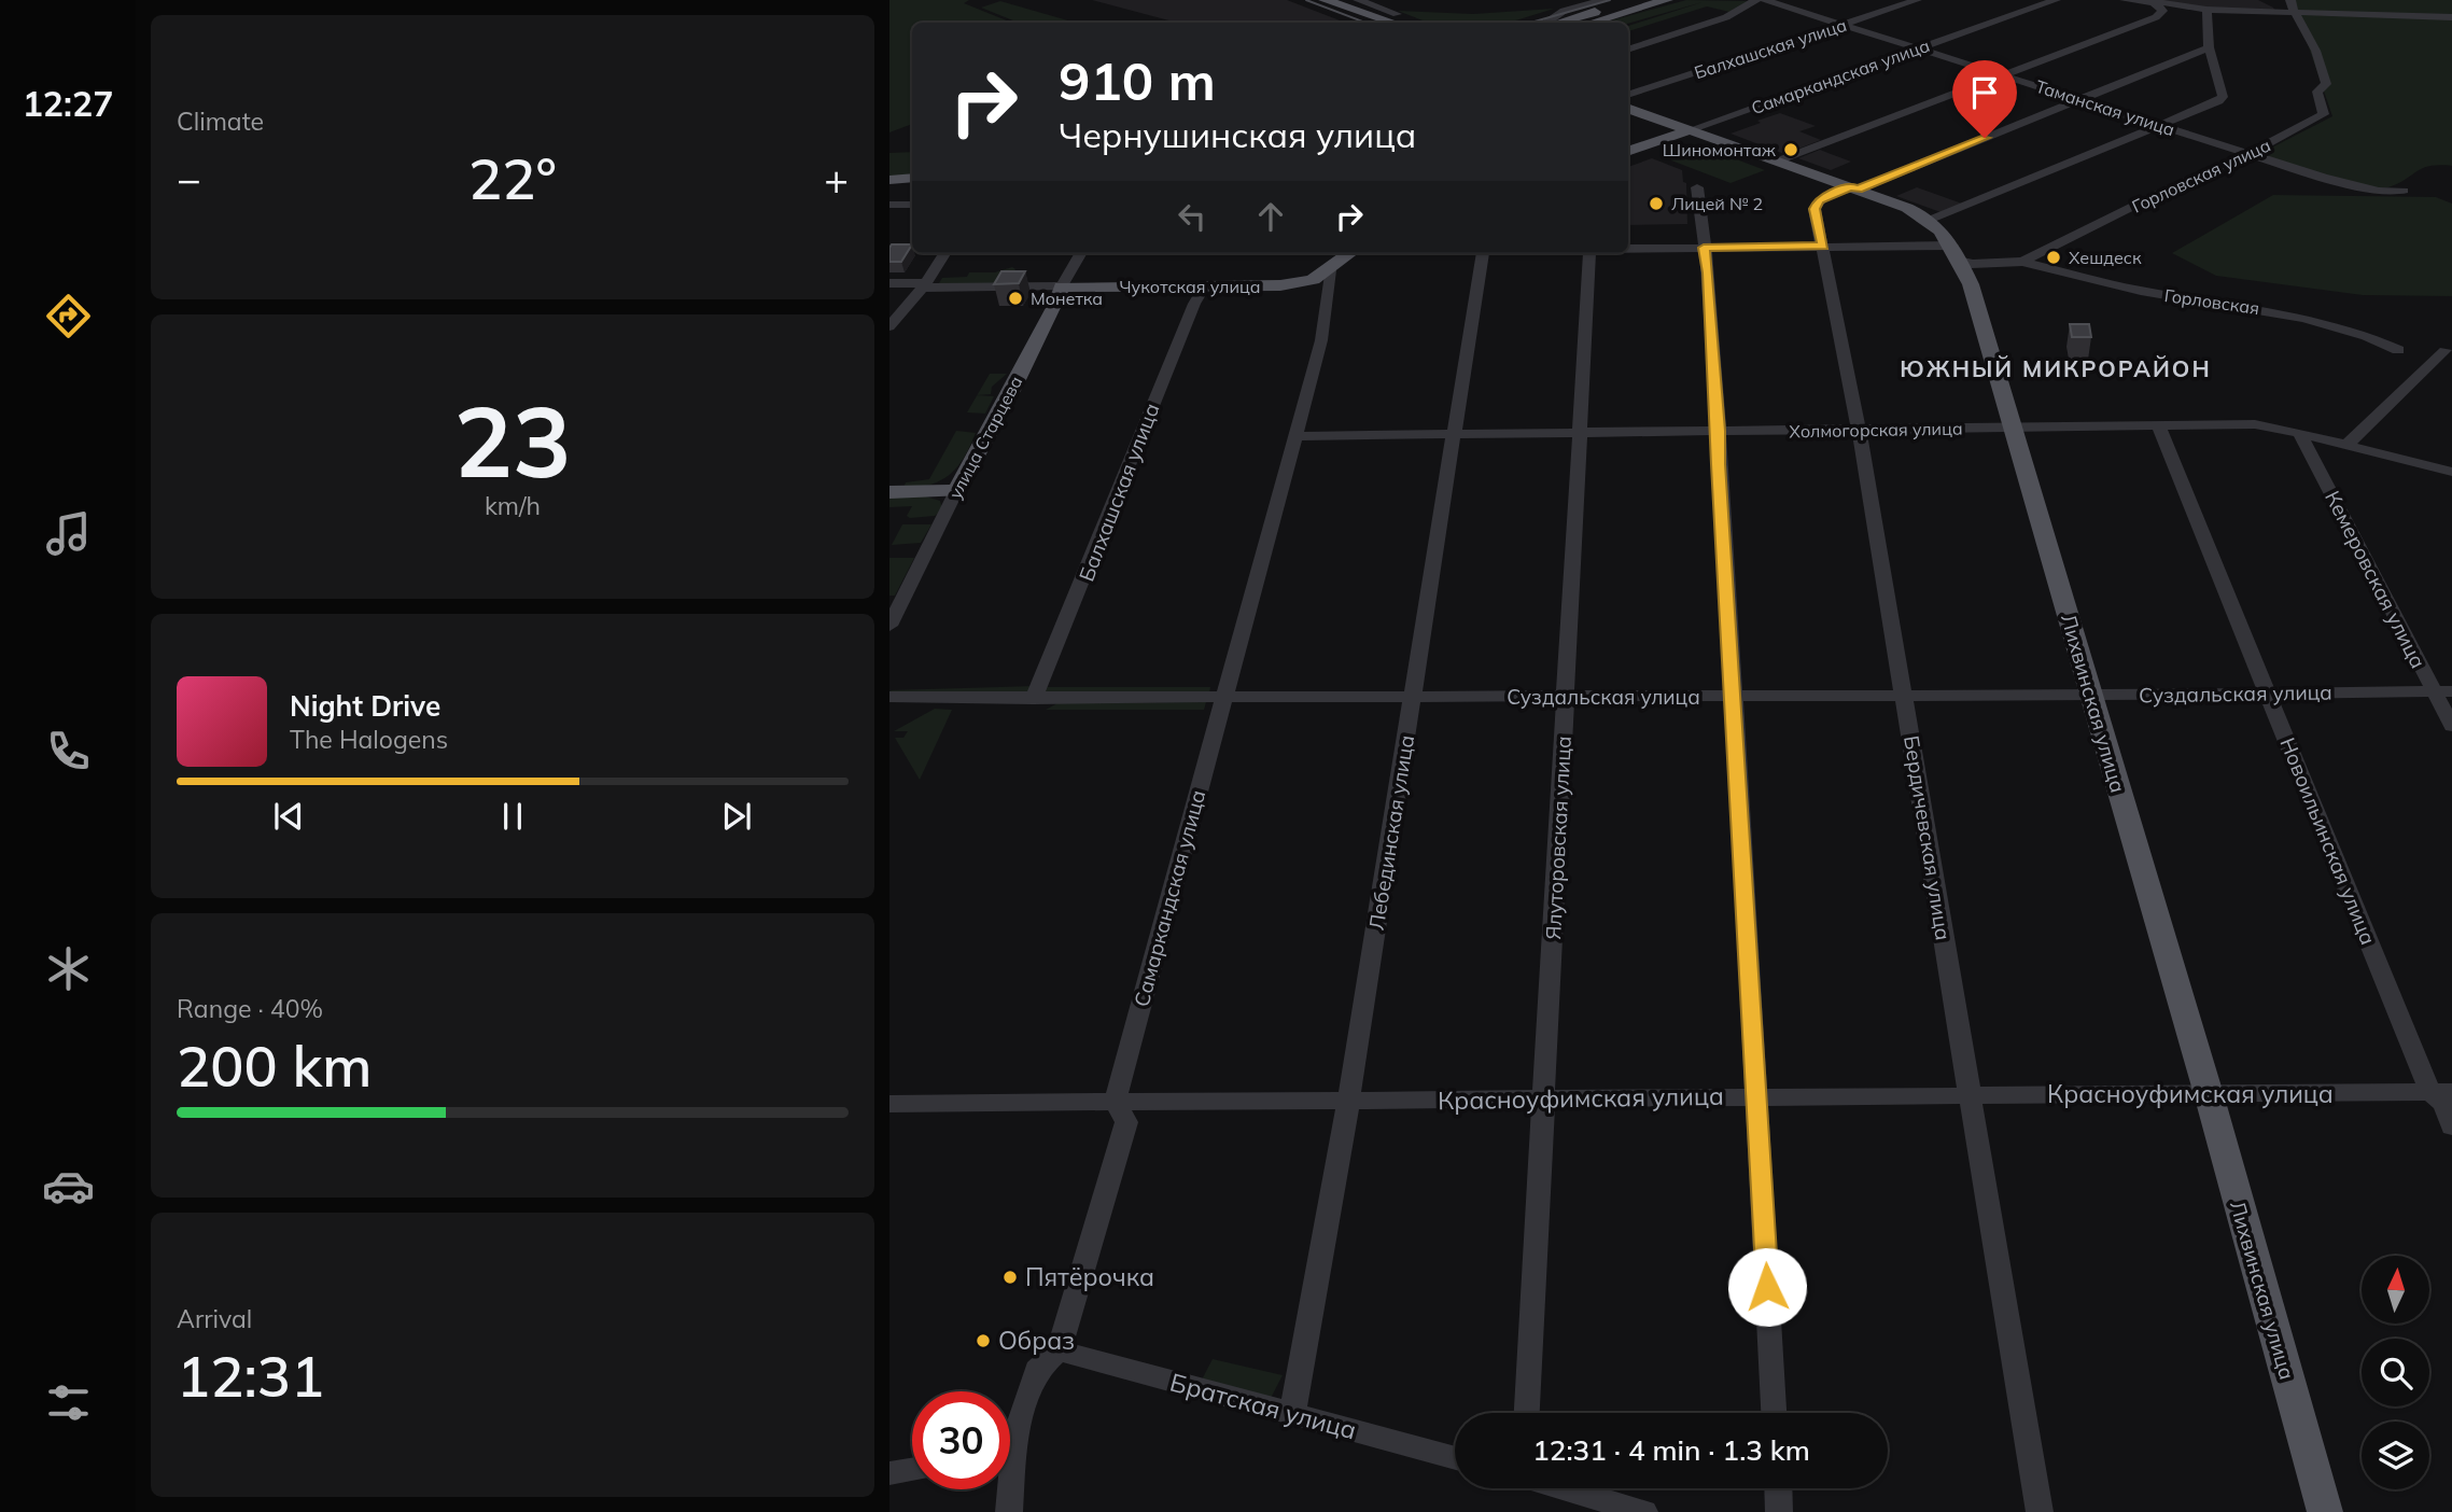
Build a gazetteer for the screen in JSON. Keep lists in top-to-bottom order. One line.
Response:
{"streets":{"main road":["Самаркандская улица","Чукотская улица","улица Старцева","Лихвинская улица"],"street":["Балхашская улица","Таманская улица","Горловская улица","Горловская","Холмогорская улица","Кемеровская улица","Суздальская улица","Лебединская улица","Ялуторовская улица","Бердичевская улица","Новоильинская улица","Красноуфимская улица","Братская улица"]},"crossings":[["Балхашская улица","Таманская улица"],["Балхашская улица","Чукотская улица"],["Балхашская улица","Суздальская улица"],["Самаркандская улица","Таманская улица"],["Самаркандская улица","Чукотская улица"],["Самаркандская улица","Холмогорская улица"],["Самаркандская улица","Суздальская улица"],["Самаркандская улица","Лихвинская улица"],["Самаркандская улица","Красноуфимская улица"],["Самаркандская улица","Братская улица"],["Таманская улица","Горловская улица"],["Таманская улица","Бердичевская улица"],["Горловская улица","Горловская"],["Горловская улица","Лихвинская улица"],["Горловская улица","Бердичевская улица"],["Чукотская улица","улица Старцева"],["Холмогорская улица","Кемеровская улица"],["Холмогорская улица","Лихвинская улица"],["Холмогорская улица","Лебединская улица"],["Холмогорская улица","Ялуторовская улица"],["Холмогорская улица","Бердичевская улица"],["Холмогорская улица","Новоильинская улица"],["Кемеровская улица","Суздальская улица"],["Суздальская улица","Лихвинская улица"],["Суздальская улица","Лебединская улица"],["Суздальская улица","Ялуторовская улица"],["Суздальская улица","Бердичевская улица"],["Суздальская улица","Новоильинская улица"],["Лихвинская улица","Бердичевская улица"],["Лихвинская улица","Красноуфимская улица"],["Лебединская улица","Красноуфимская улица"],["Лебединская улица","Братская улица"],["Ялуторовская улица","Красноуфимская улица"],["Бердичевская улица","Красноуфимская улица"],["Новоильинская улица","Красноуфимская улица"]],"districts":["ЮЖНЫЙ МИКРОРАЙОН"],"places":["Шинoмонтаж","Лицей № 2","Хешдеск","Монетка","Пятёрочка","Образ"],"north":"top","page":{"tabs":"12:27","tile":["Climate",["23","km/h"],["Range · 40%","200 km"],["Arrival","12:31"]],"turn":["910 m","Чернушинская улица"],"heat":["−","22°","+"],"song":["Night Drive","The Halogens"],"limit":"30","trip":"12:31 · 4 min · 1.3 km"}}
